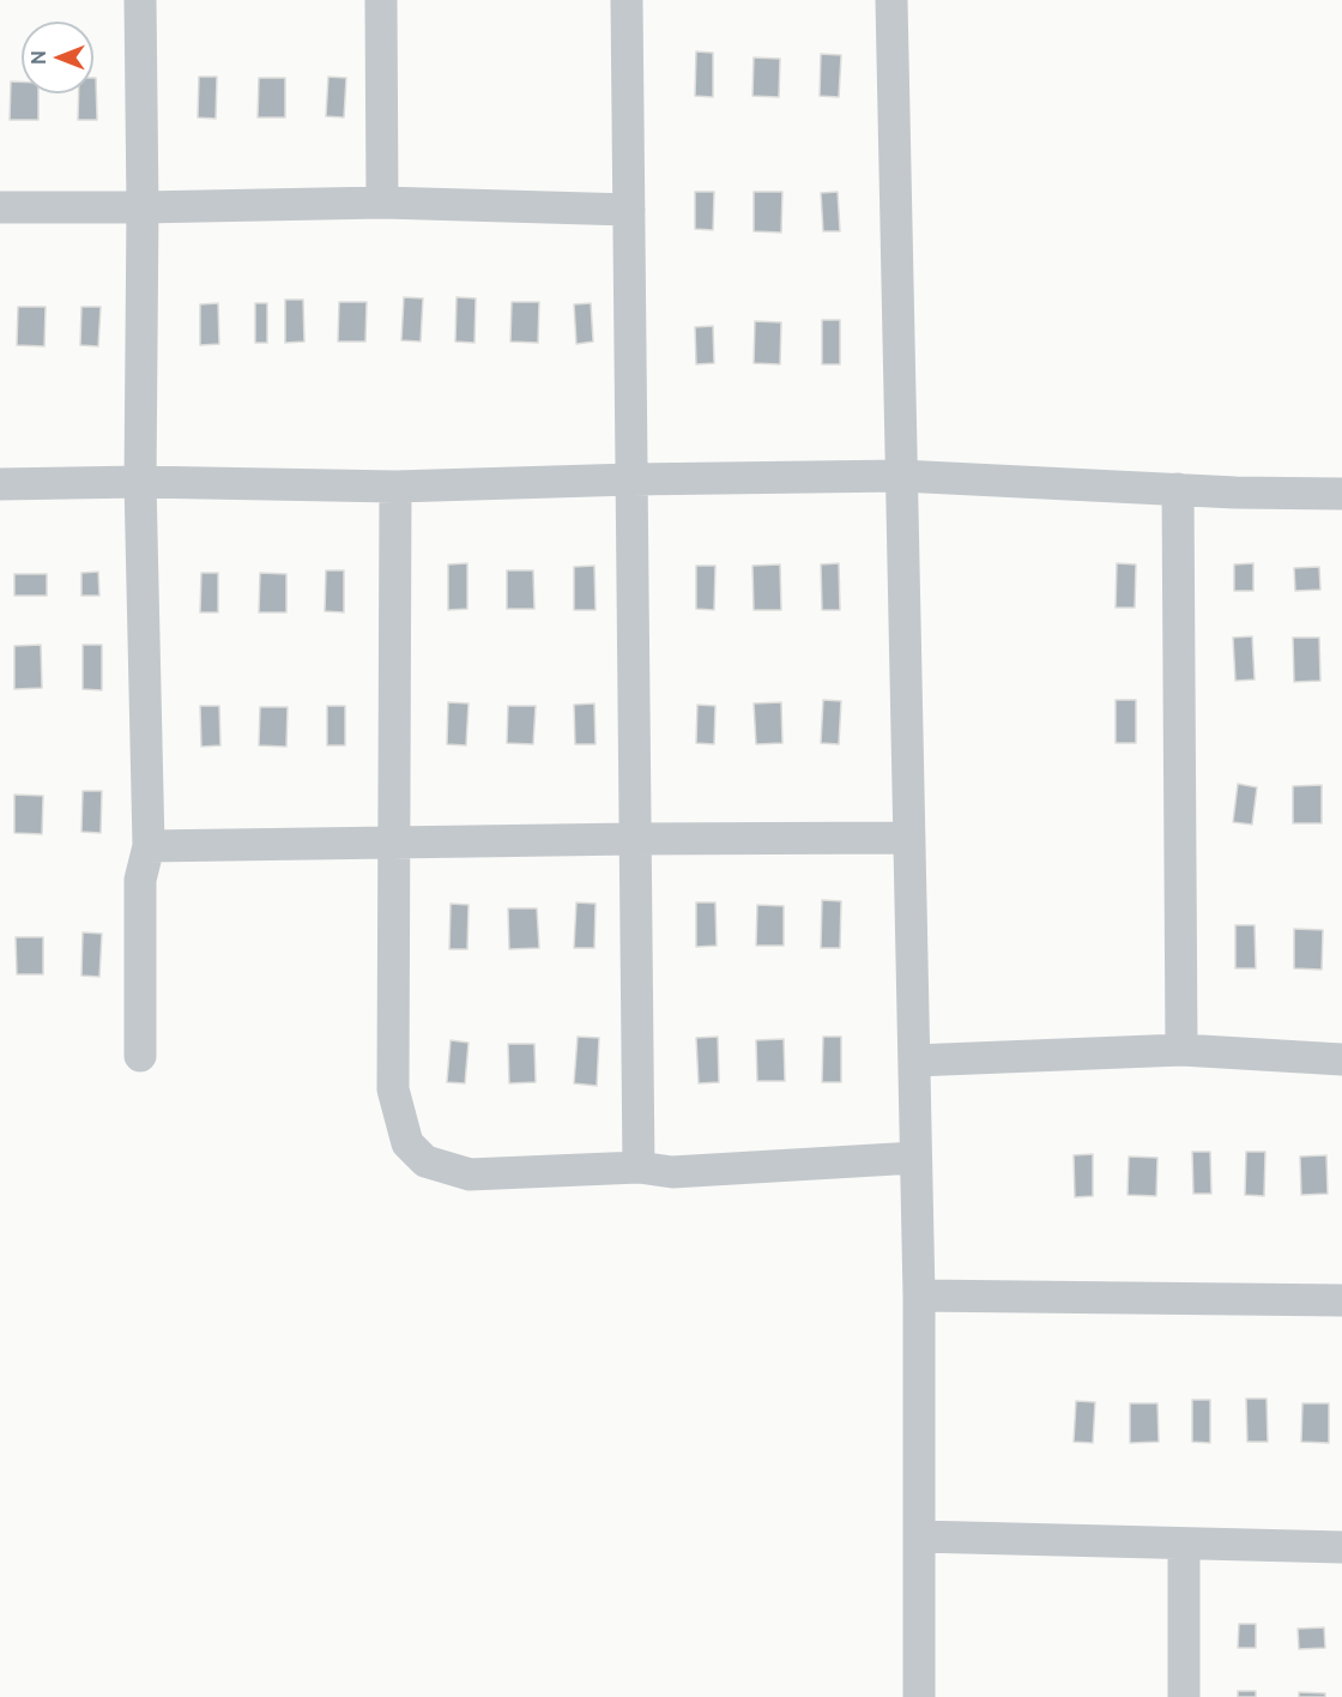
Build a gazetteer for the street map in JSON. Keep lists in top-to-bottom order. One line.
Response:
{"north":"left"}
